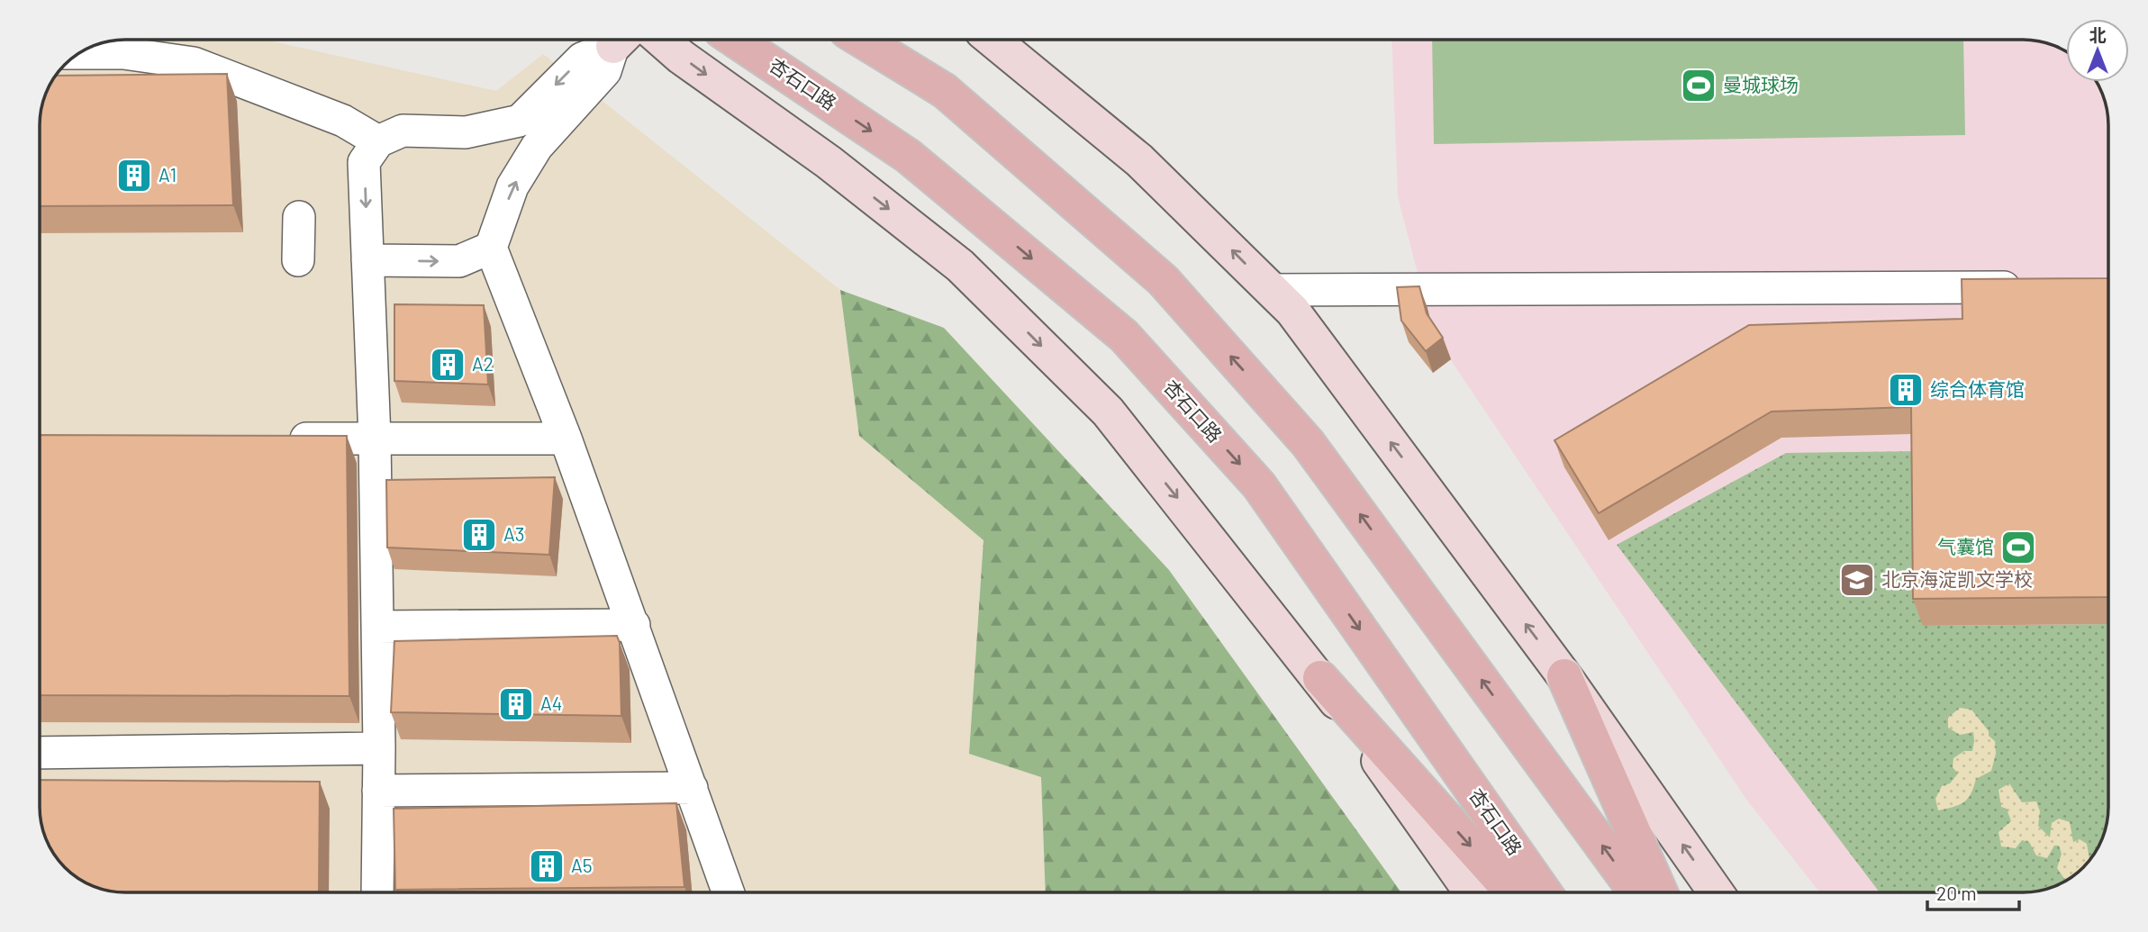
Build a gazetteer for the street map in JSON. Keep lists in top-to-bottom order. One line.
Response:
{"streets":{"main road":["杏石口路"]},"places":{"sports":["曼城球场","气囊馆"],"building":["A1","A2","综合体育馆","A3","A4","A5"],"school or university":["北京海淀凯文学校"]},"scale_bar":"20 m","north":"top"}
